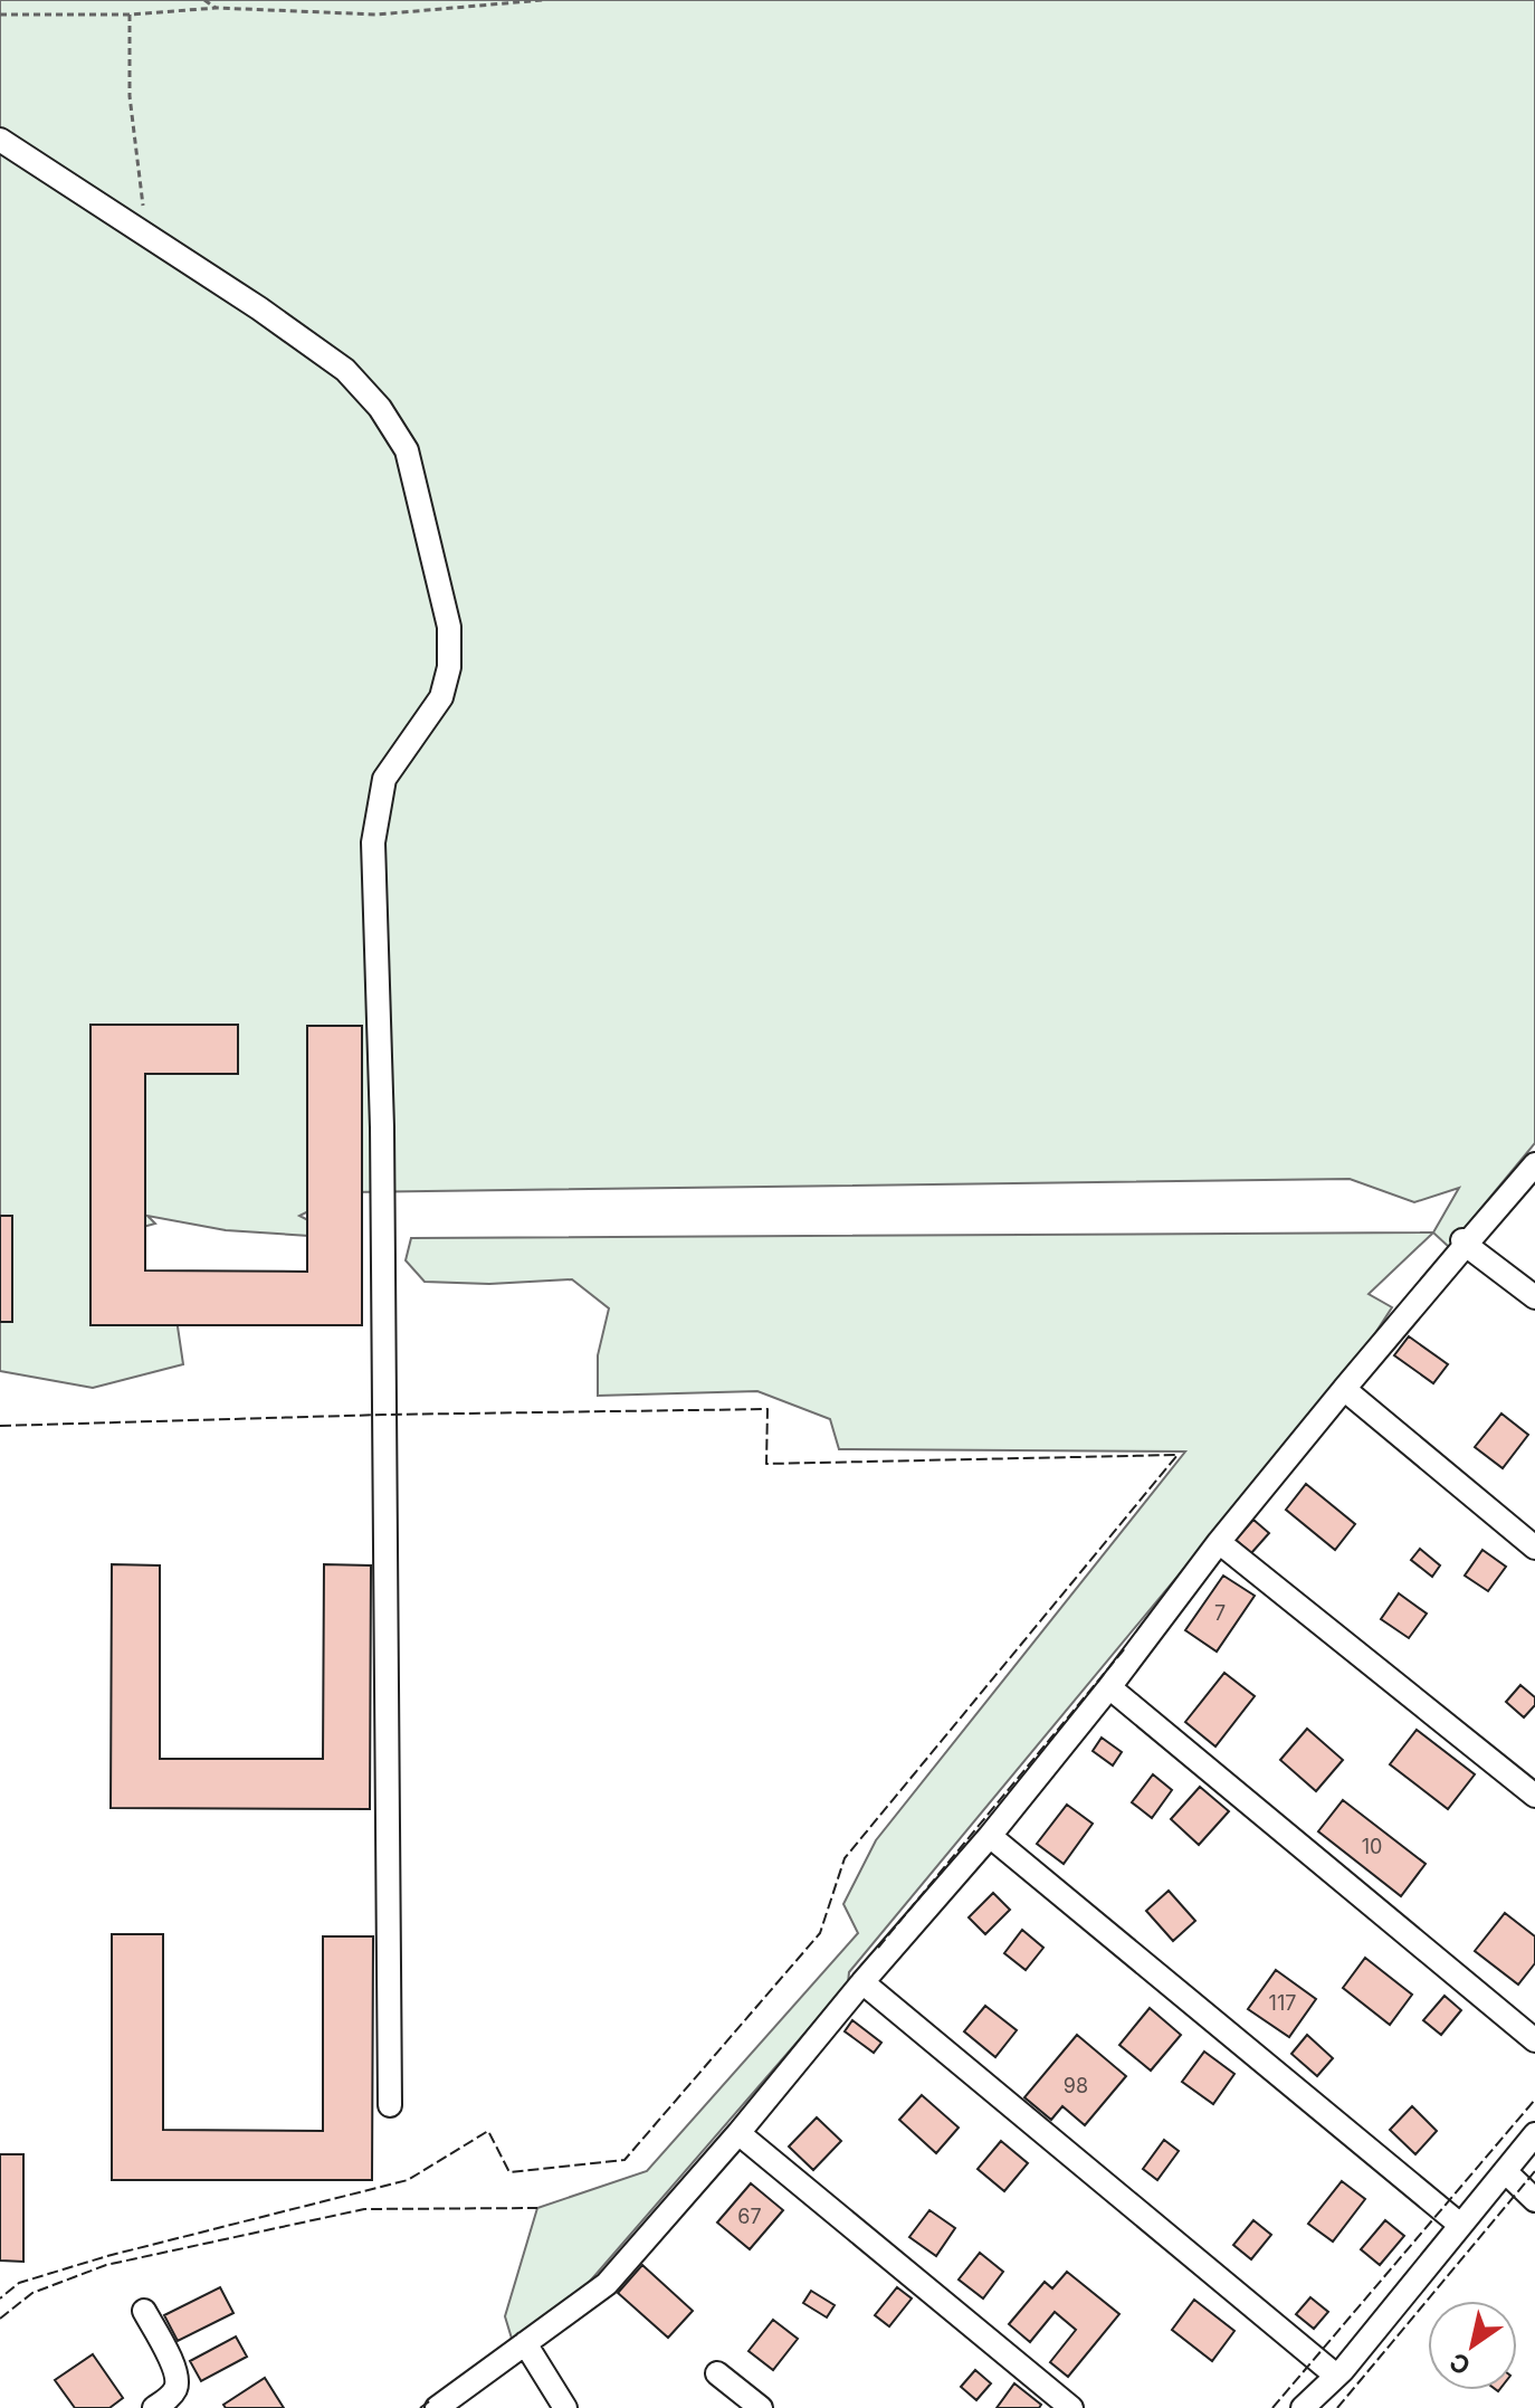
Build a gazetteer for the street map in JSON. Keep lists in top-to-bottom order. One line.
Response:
{"house_numbers":["7","10","117","98","67"],"north":"bottom left"}
